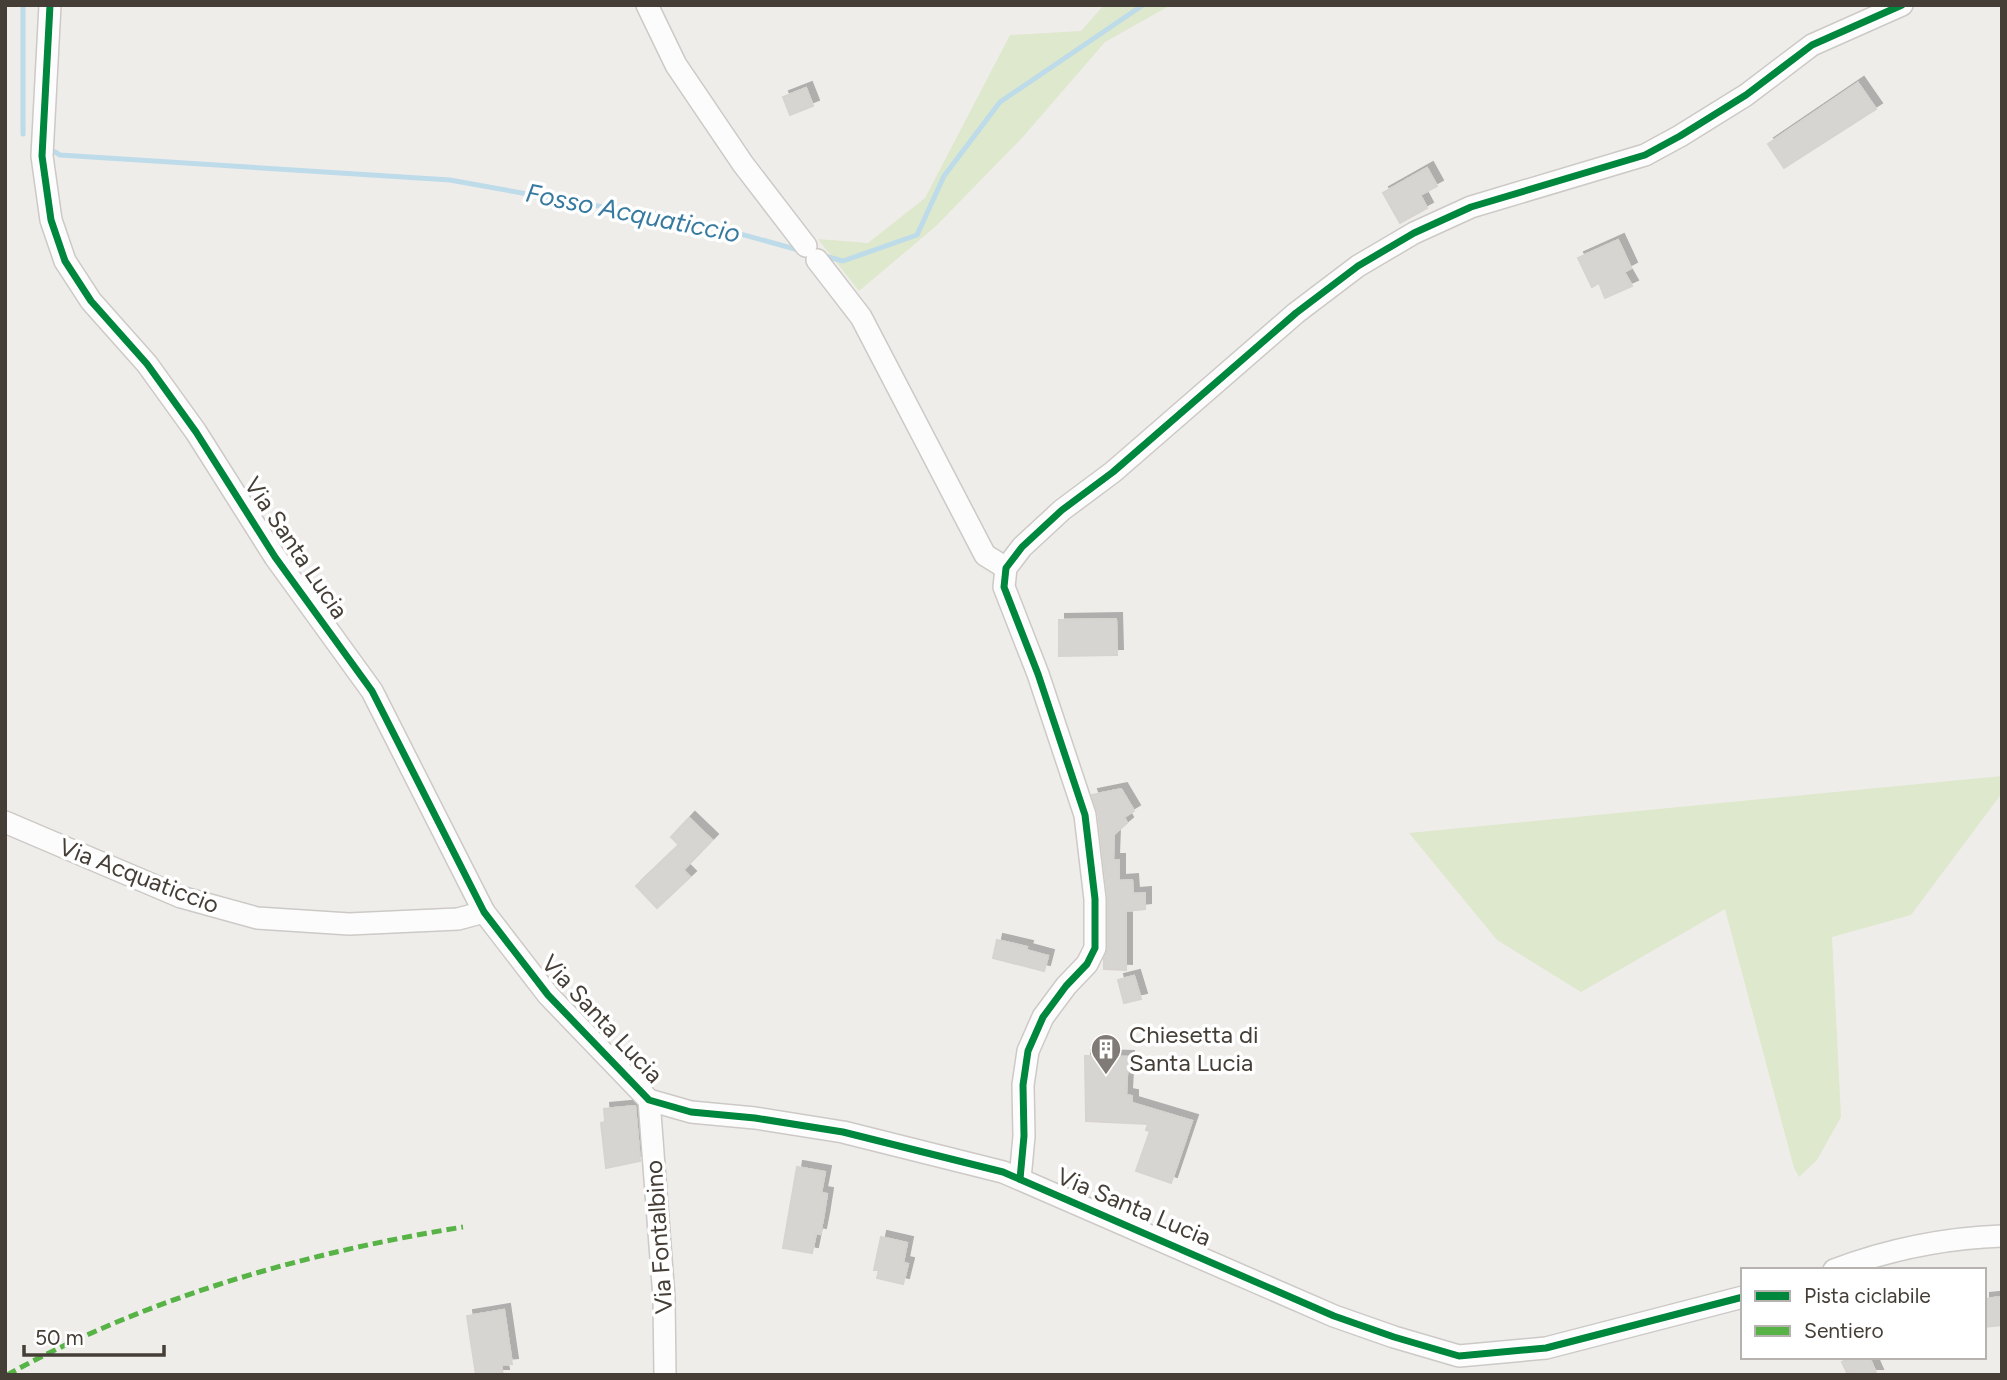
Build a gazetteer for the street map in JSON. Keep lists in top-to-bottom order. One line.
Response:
{"streets":{"street":["Via Santa Lucia","Via Acquaticcio","Via Fontalbino"]},"crossings":[["Via Santa Lucia","Via Acquaticcio"],["Via Santa Lucia","Via Fontalbino"]],"water":["Fosso Acquaticcio"],"places":{"building":["Chiesetta di Santa Lucia"]},"legend":["Pista ciclabile","Sentiero"],"scale_bar":"50 m"}
